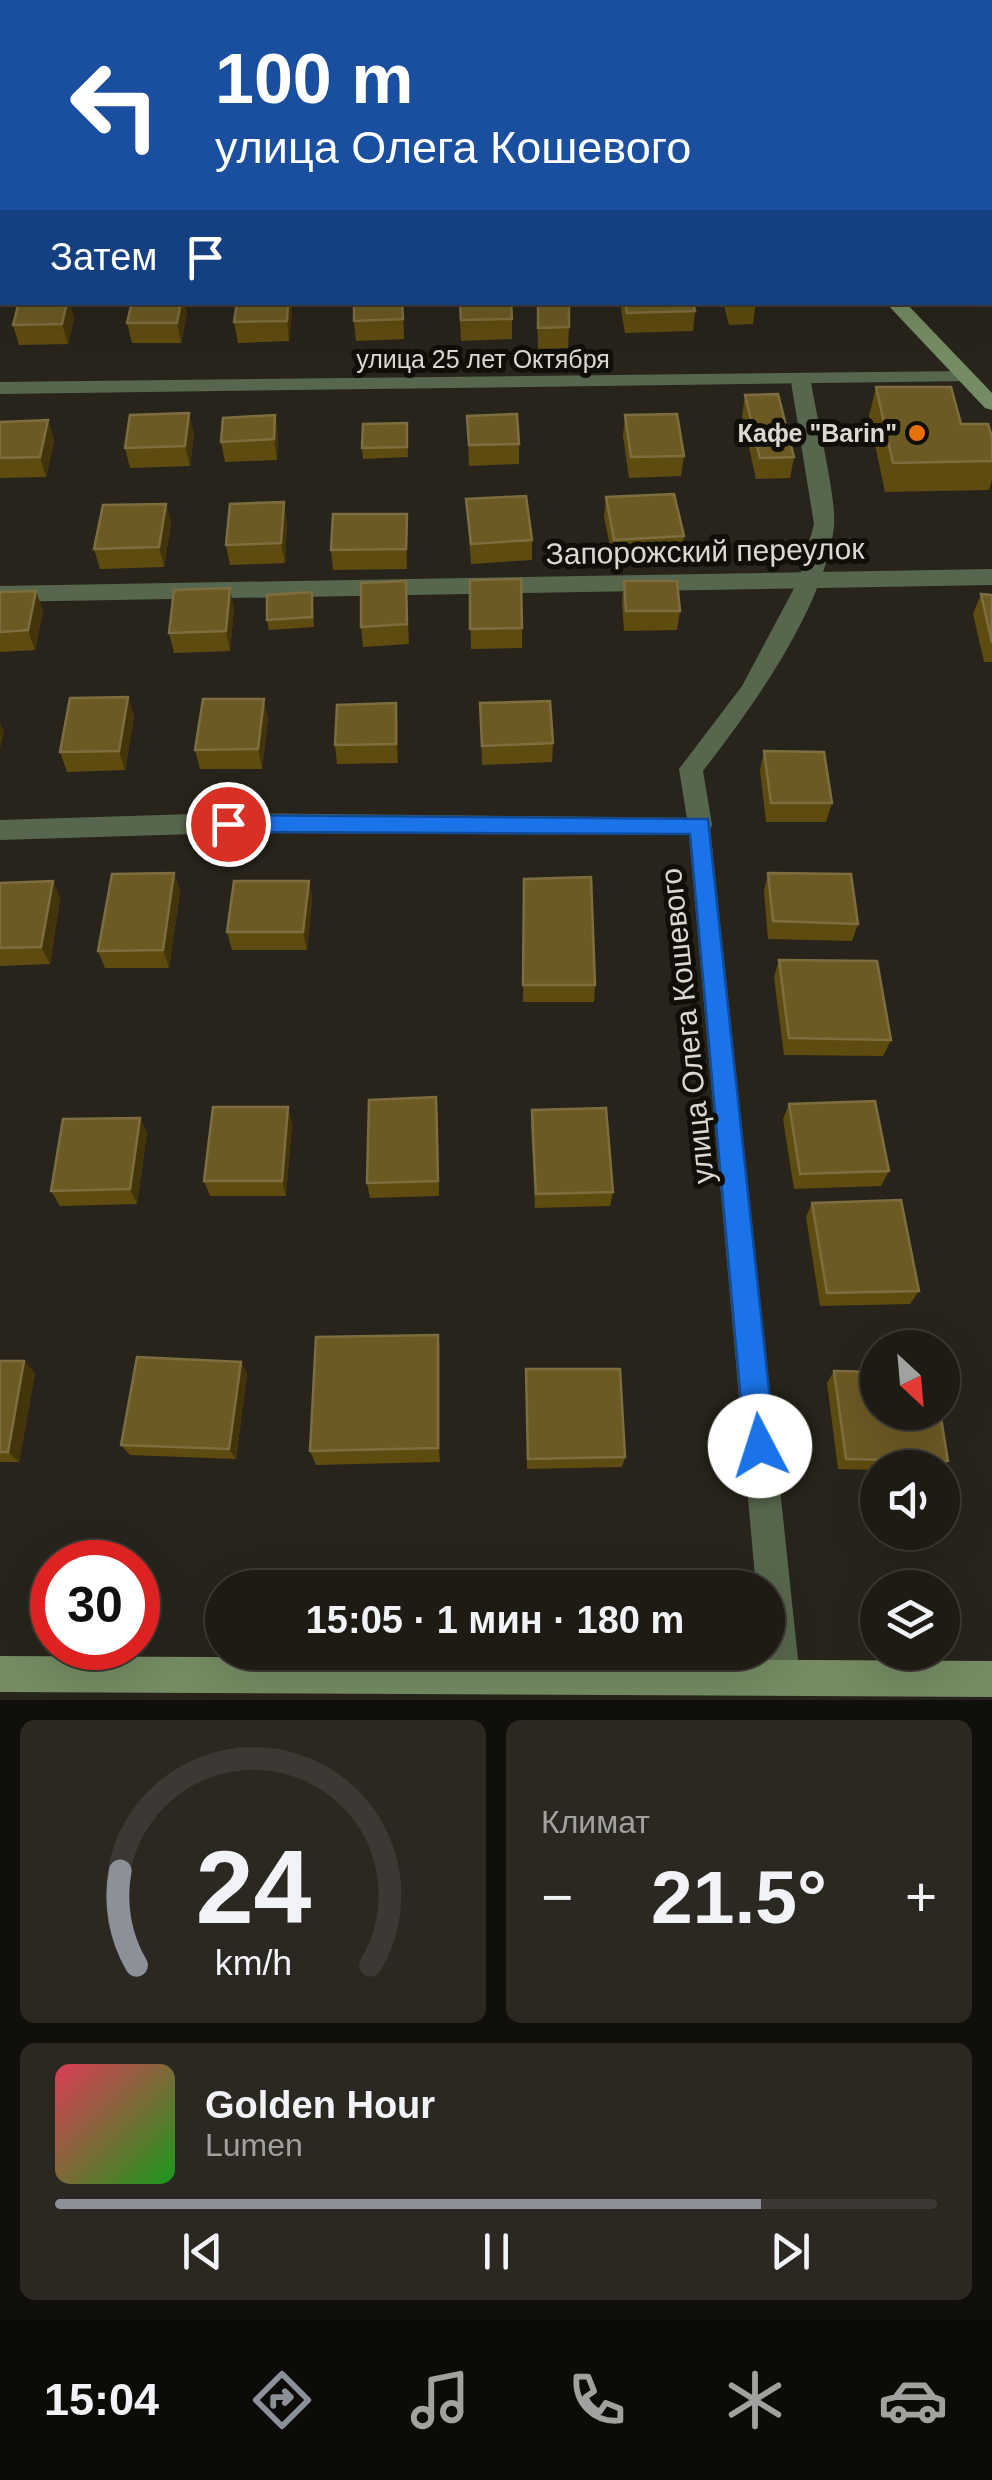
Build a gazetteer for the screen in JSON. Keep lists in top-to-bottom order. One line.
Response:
{"streets":{"street":["улица 25 лет Октября","Запорожский переулок","улица Олега Кошевого"]},"places":["Кафе \"Barin\""],"north":"bottom right","page":{"turn":["100 m","улица Олега Кошевого"],"then":"Затем","limit":"30","trip":"15:05 · 1 мин · 180 m","tile":"Климат","heat":["−","21.5°","+"],"song":["Golden Hour","Lumen"],"tabs":"15:04","gauge":["24","km/h"]}}
